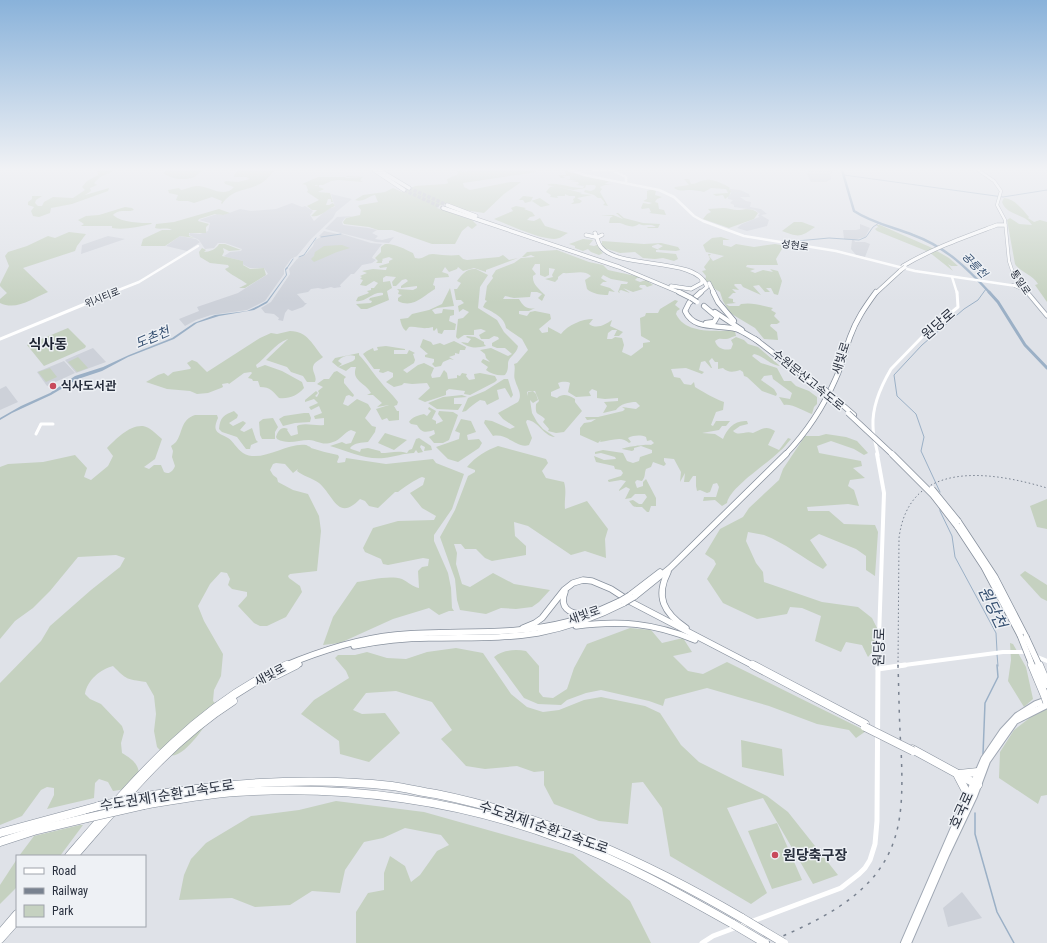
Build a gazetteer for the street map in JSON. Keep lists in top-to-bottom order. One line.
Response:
{"streets":{"highway":["새빛로","수원문산고속도로","수도권제1순환고속도로"],"main road":["성현로","통일로","위시티로","원당로","호국로"]},"crossings":[["성현로","원당로"],["통일로","새빛로"],["새빛로","수원문산고속도로"],["수원문산고속도로","호국로"]],"districts":["식사동"],"water":["공릉천","도촌천","원당천"],"places":["식사도서관","원당축구장"],"legend":["Road","Railway","Park"]}
